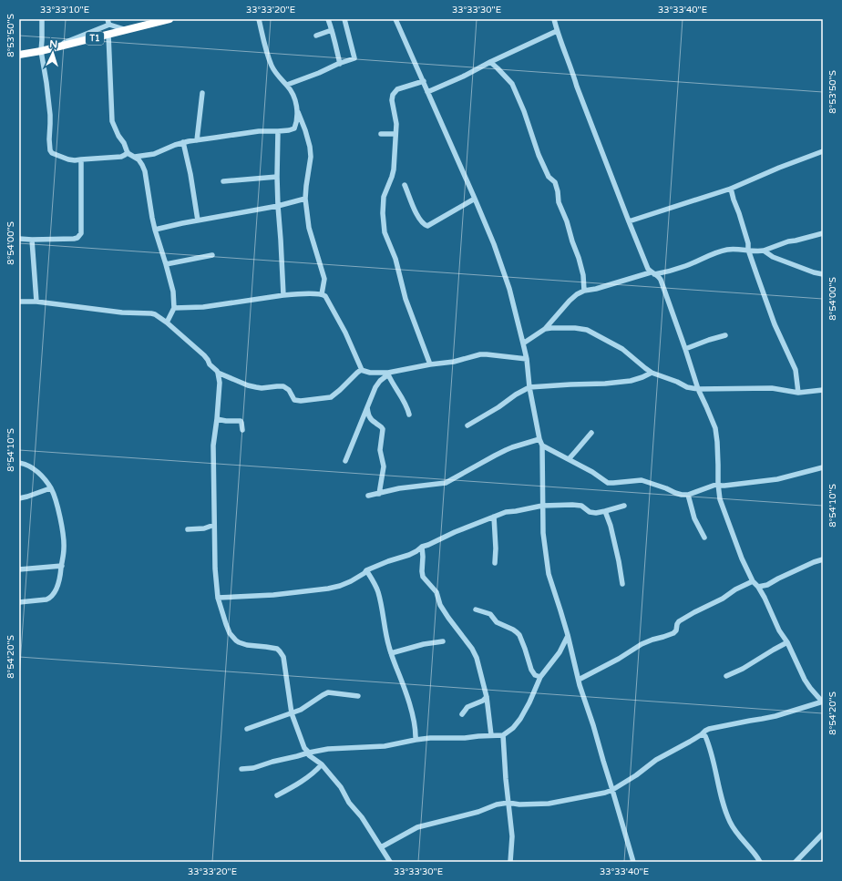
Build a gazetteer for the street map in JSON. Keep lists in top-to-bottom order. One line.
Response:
{"streets":{"highway":["T1"]},"north":"top","coordinates":["33°33'10\"E","33°33'20\"E","33°33'30\"E","33°33'40\"E","8°53'50\"S","8°54'00\"S","8°54'10\"S","8°54'20\"S"]}
